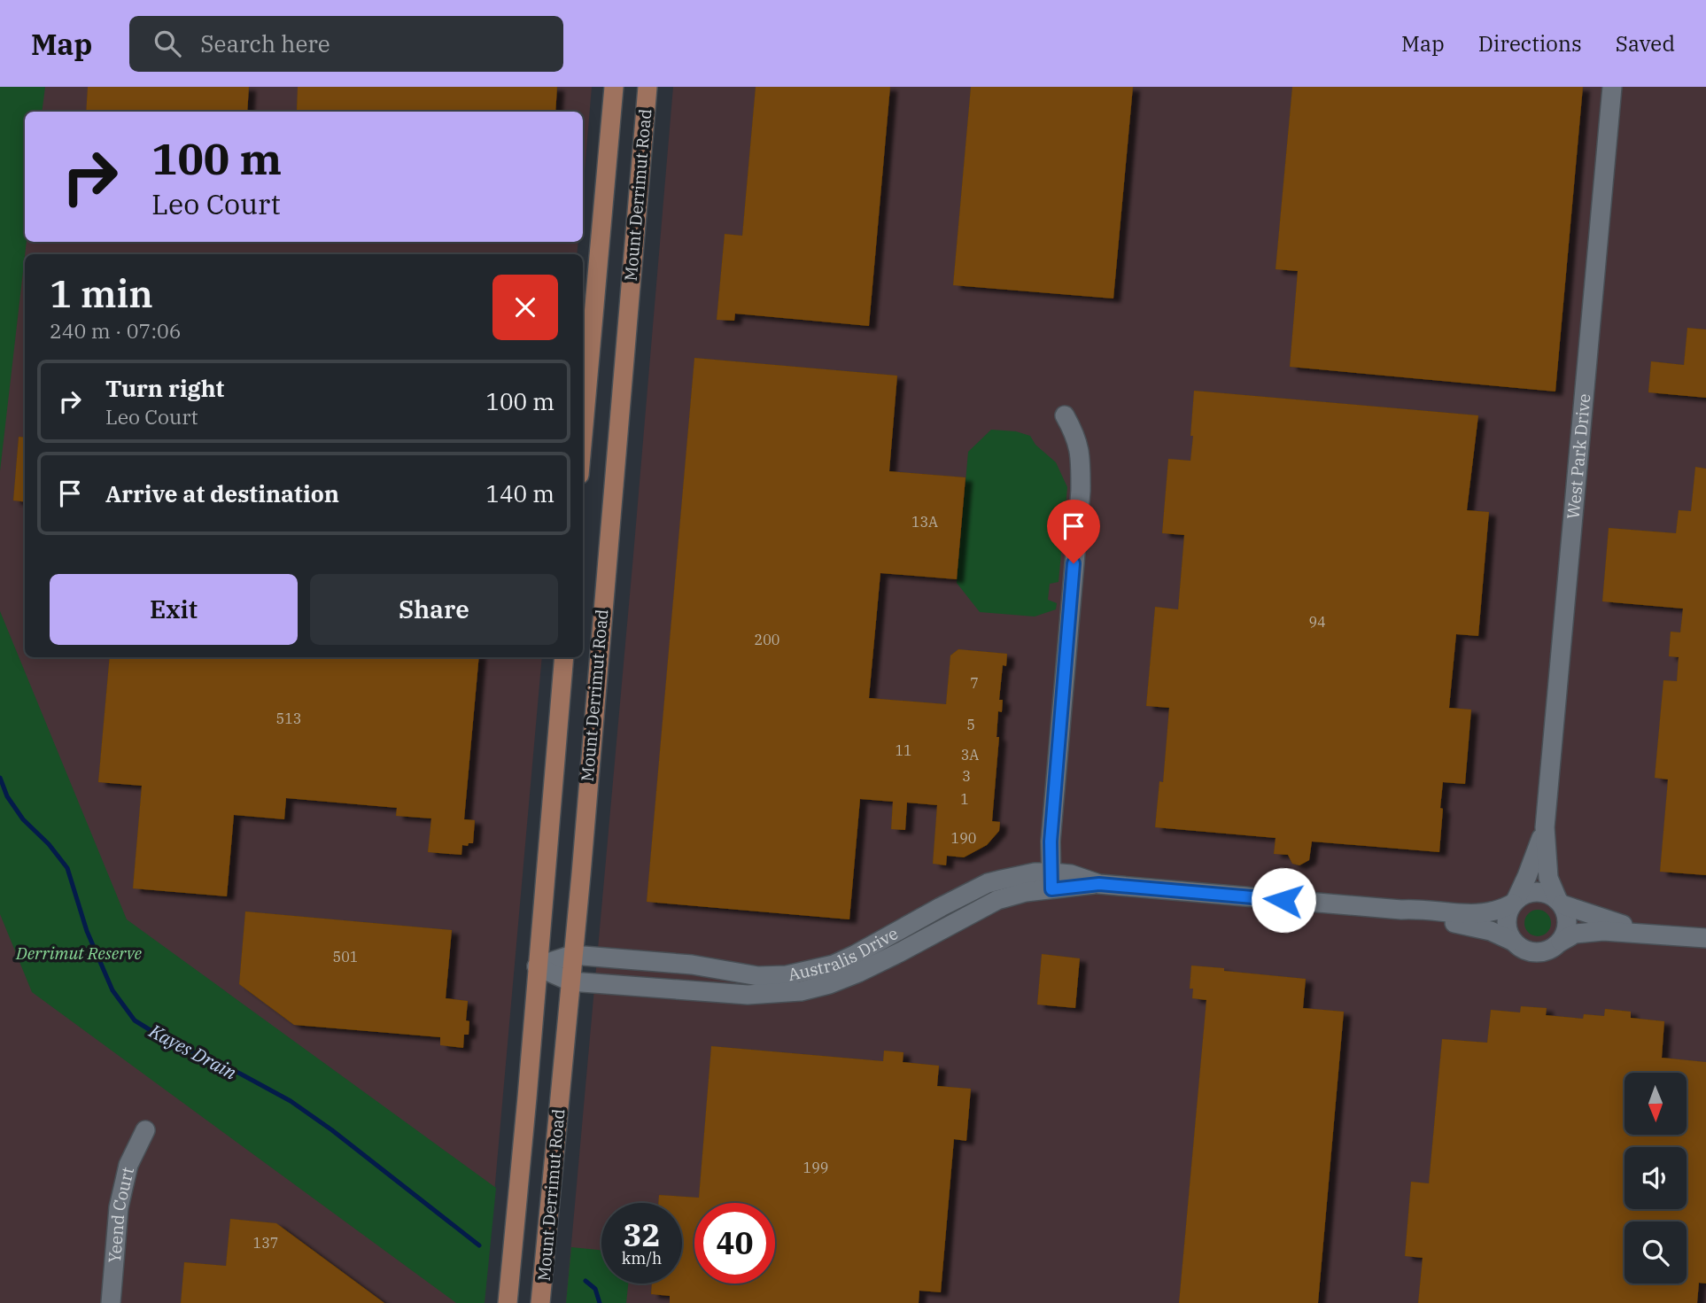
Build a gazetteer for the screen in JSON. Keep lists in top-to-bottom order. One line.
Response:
{"streets":{"main road":["Mount Derrimut Road"],"street":["West Park Drive","Australis Drive","Yeend Court"]},"crossings":[["Mount Derrimut Road","Australis Drive"],["West Park Drive","Australis Drive"]],"water":["Kayes Drain"],"parks":["Derrimut Reserve"],"house_numbers":["13A","94","200","7","513","5","11","3A","3","1","190","501","199","137"],"north":"bottom","page":{"header":"Map","search":"Search here","nav":["Map","Directions","Saved"],"turn":["100 m","Leo Court"],"heading":["1 min","240 m · 07:06"],"list":[{"name":"Turn right","note":"Leo Court","value":"100 m"},{"name":"Arrive at destination","value":"140 m"}],"buttons":["Exit","Share"],"speed":"32 km/h","limit":"40"}}
